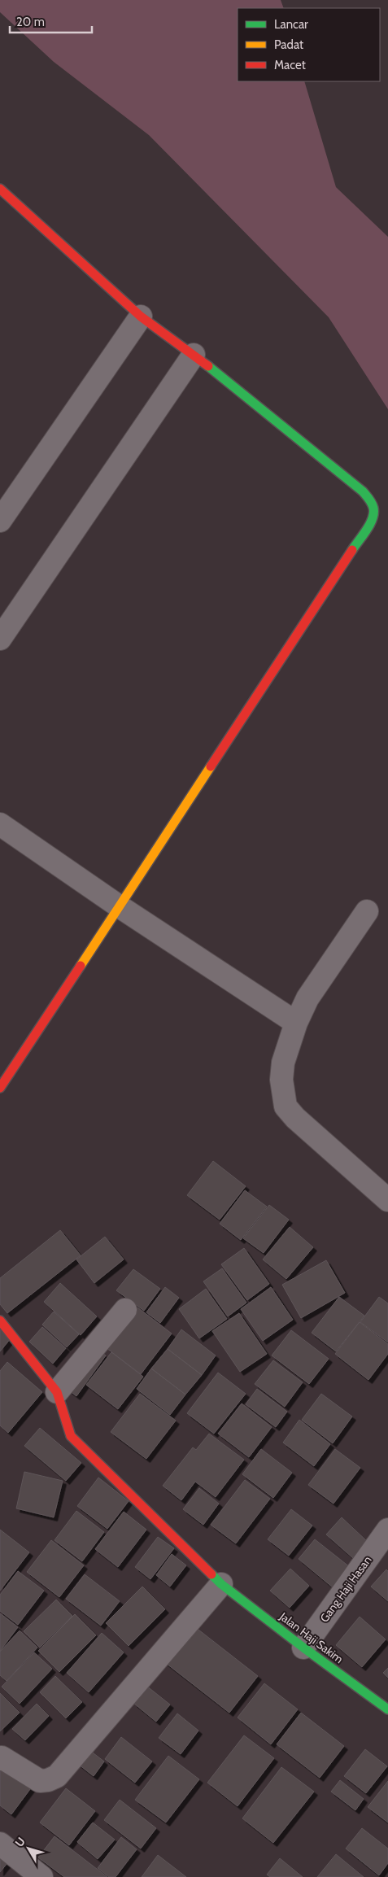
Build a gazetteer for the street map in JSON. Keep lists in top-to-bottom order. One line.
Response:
{"streets":{"street":["Gang Haji Hasan","Jalan Haji Sakim"]},"crossings":[["Gang Haji Hasan","Jalan Haji Sakim"]],"legend":["Lancar","Padat","Macet"],"scale_bar":"20 m","north":"top left"}
